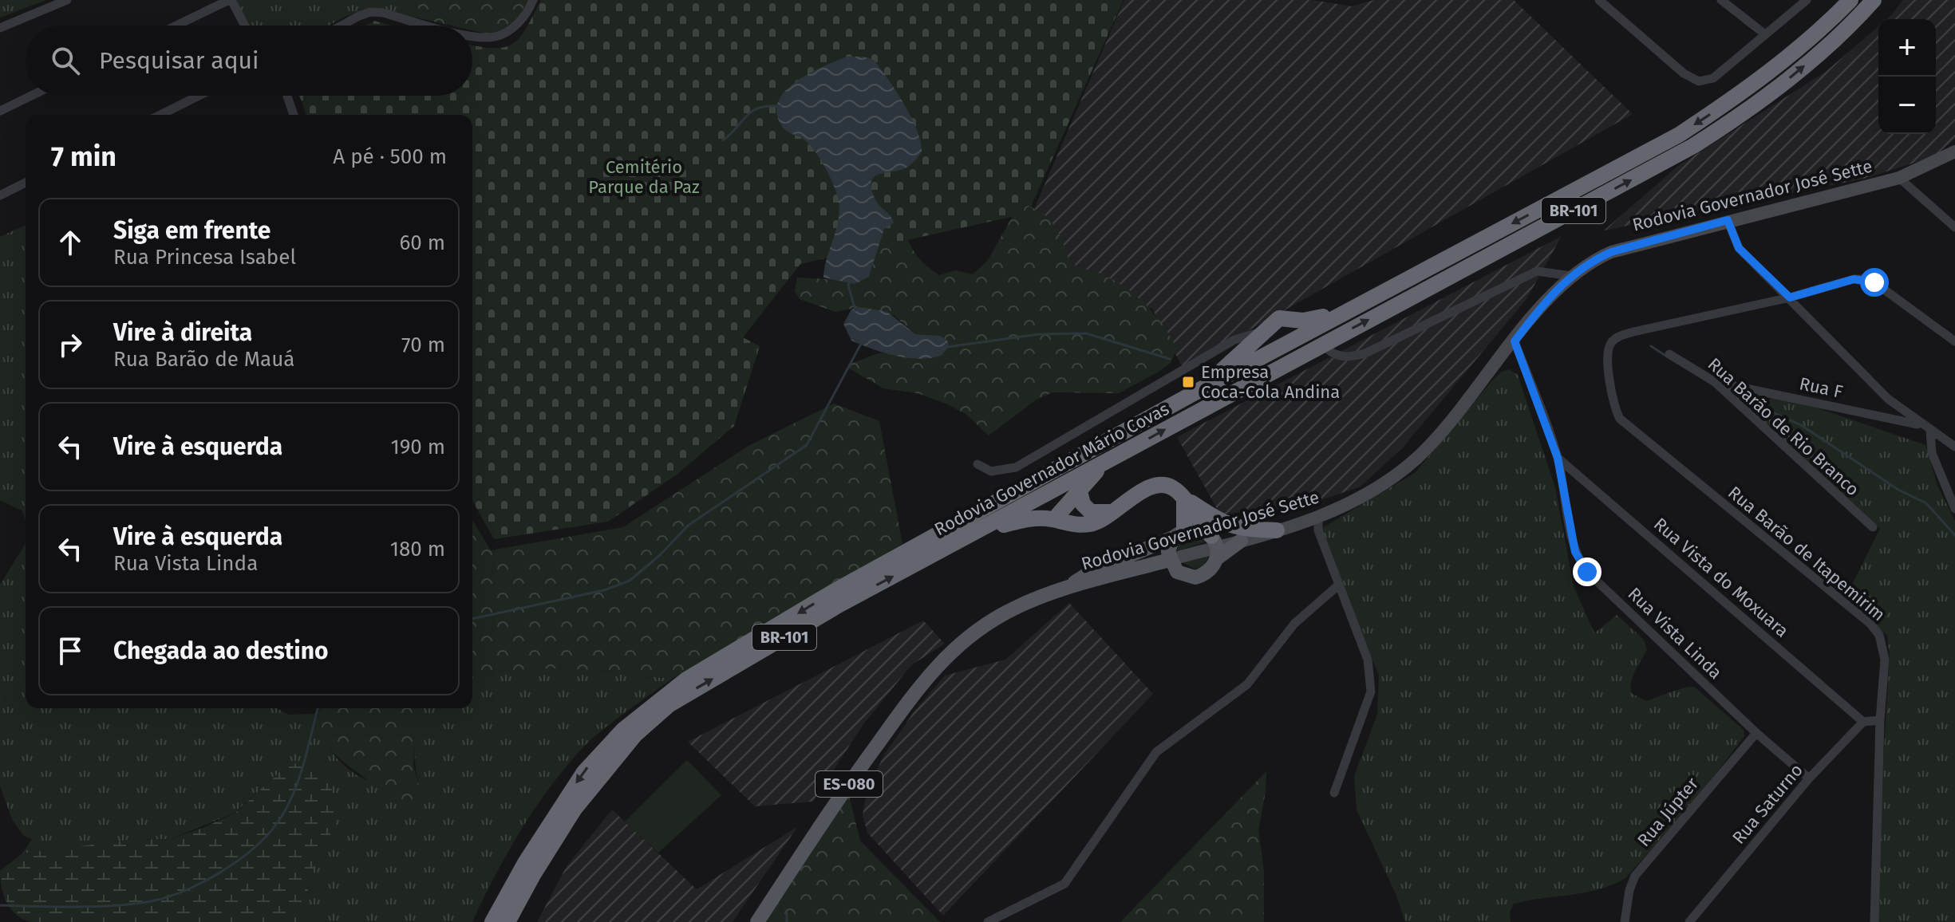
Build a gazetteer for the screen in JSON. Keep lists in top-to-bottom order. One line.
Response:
{"streets":{"highway":["BR-101","Rodovia Governador Mário Covas"],"main road":["Rodovia Governador José Sette","ES-080"],"street":["Rua F","Rua Barão de Rio Branco","Rua Barão de Itapemirim","Rua Vista do Moxuara","Rua Vista Linda","Rua Saturno","Rua Júpter"]},"crossings":[["Rodovia Governador José Sette","Rua Vista Linda"],["Rua F","Rua Barão de Rio Branco"],["Rua Vista do Moxuara","Rua Vista Linda"],["Rua Vista do Moxuara","Rua Saturno"],["Rua Vista Linda","Rua Saturno"],["Rua Vista Linda","Rua Júpter"]],"parks":["Cemitério Parque da Paz"],"places":{"transit":["Empresa Coca-Cola Andina"]},"page":{"map_buttons":["+","−"],"search":"Pesquisar aqui","heading":["7 min","A pé · 500 m"],"list":[["Siga em frente","Rua Princesa Isabel","60 m"],["Vire à direita","Rua Barão de Mauá","70 m"],["Vire à esquerda","190 m"],["Vire à esquerda","Rua Vista Linda","180 m"],"Chegada ao destino"]}}
